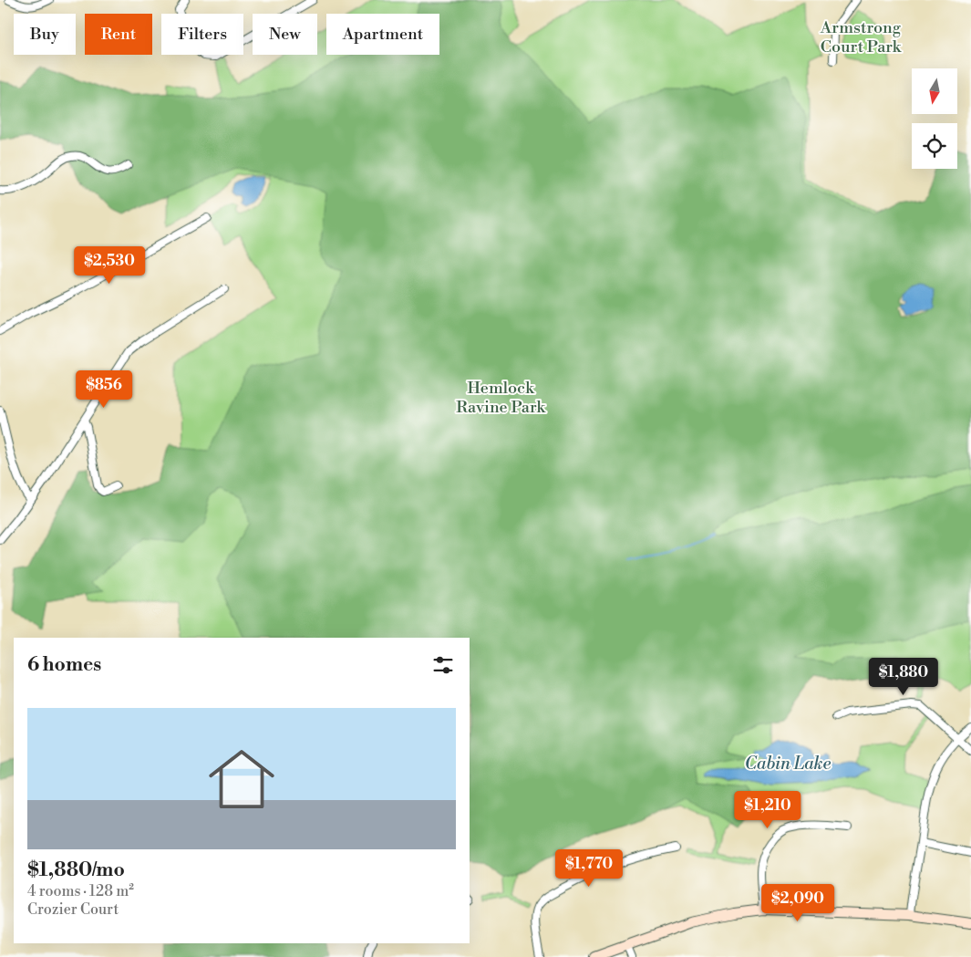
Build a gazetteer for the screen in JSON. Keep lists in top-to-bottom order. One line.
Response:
{"water":["Cabin Lake"],"parks":["Armstrong Court Park","Hemlock Ravine Park"],"north":"bottom","page":{"chip":["Buy","Rent","Filters","New","Apartment"],"price":["$2,530","$856","$1,880","$1,210","$1,770","$2,090"],"heading":"6 homes","list":[{"name":"$1,880/mo","note":"4 rooms · 128 m² · Crozier Court"}]}}
